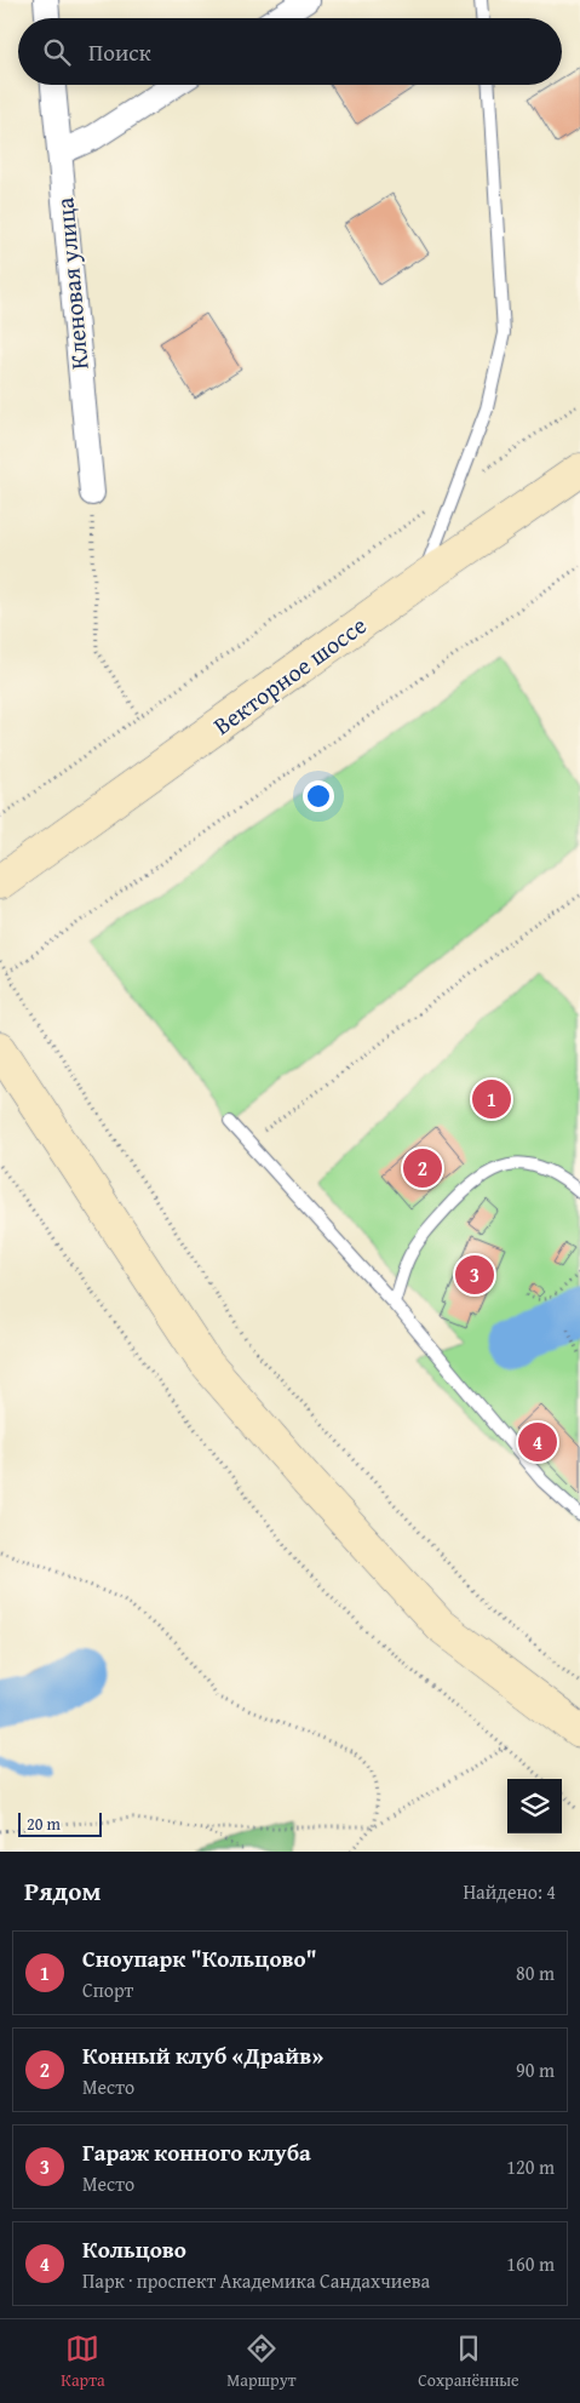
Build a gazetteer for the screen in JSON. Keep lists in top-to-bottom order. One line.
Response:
{"streets":{"main road":["Векторное шоссе"],"street":["Кленовая улица"]},"scale_bar":"20 m","page":{"search":"Поиск","pins":["1","2","3","4"],"scale":"20 m","heading":["Рядом","Найдено: 4"],"list":[{"mark":"1","name":"Сноупарк \"Кольцово\"","note":"Спорт","value":"80 m"},{"mark":"2","name":"Конный клуб «Драйв»","note":"Место","value":"90 m"},{"mark":"3","name":"Гараж конного клуба","note":"Место","value":"120 m"},{"mark":"4","name":"Кольцово","note":"Парк · проспект Академика Сандахчиева","value":"160 m"}],"nav":["Карта","Маршрут","Сохранённые"]}}
